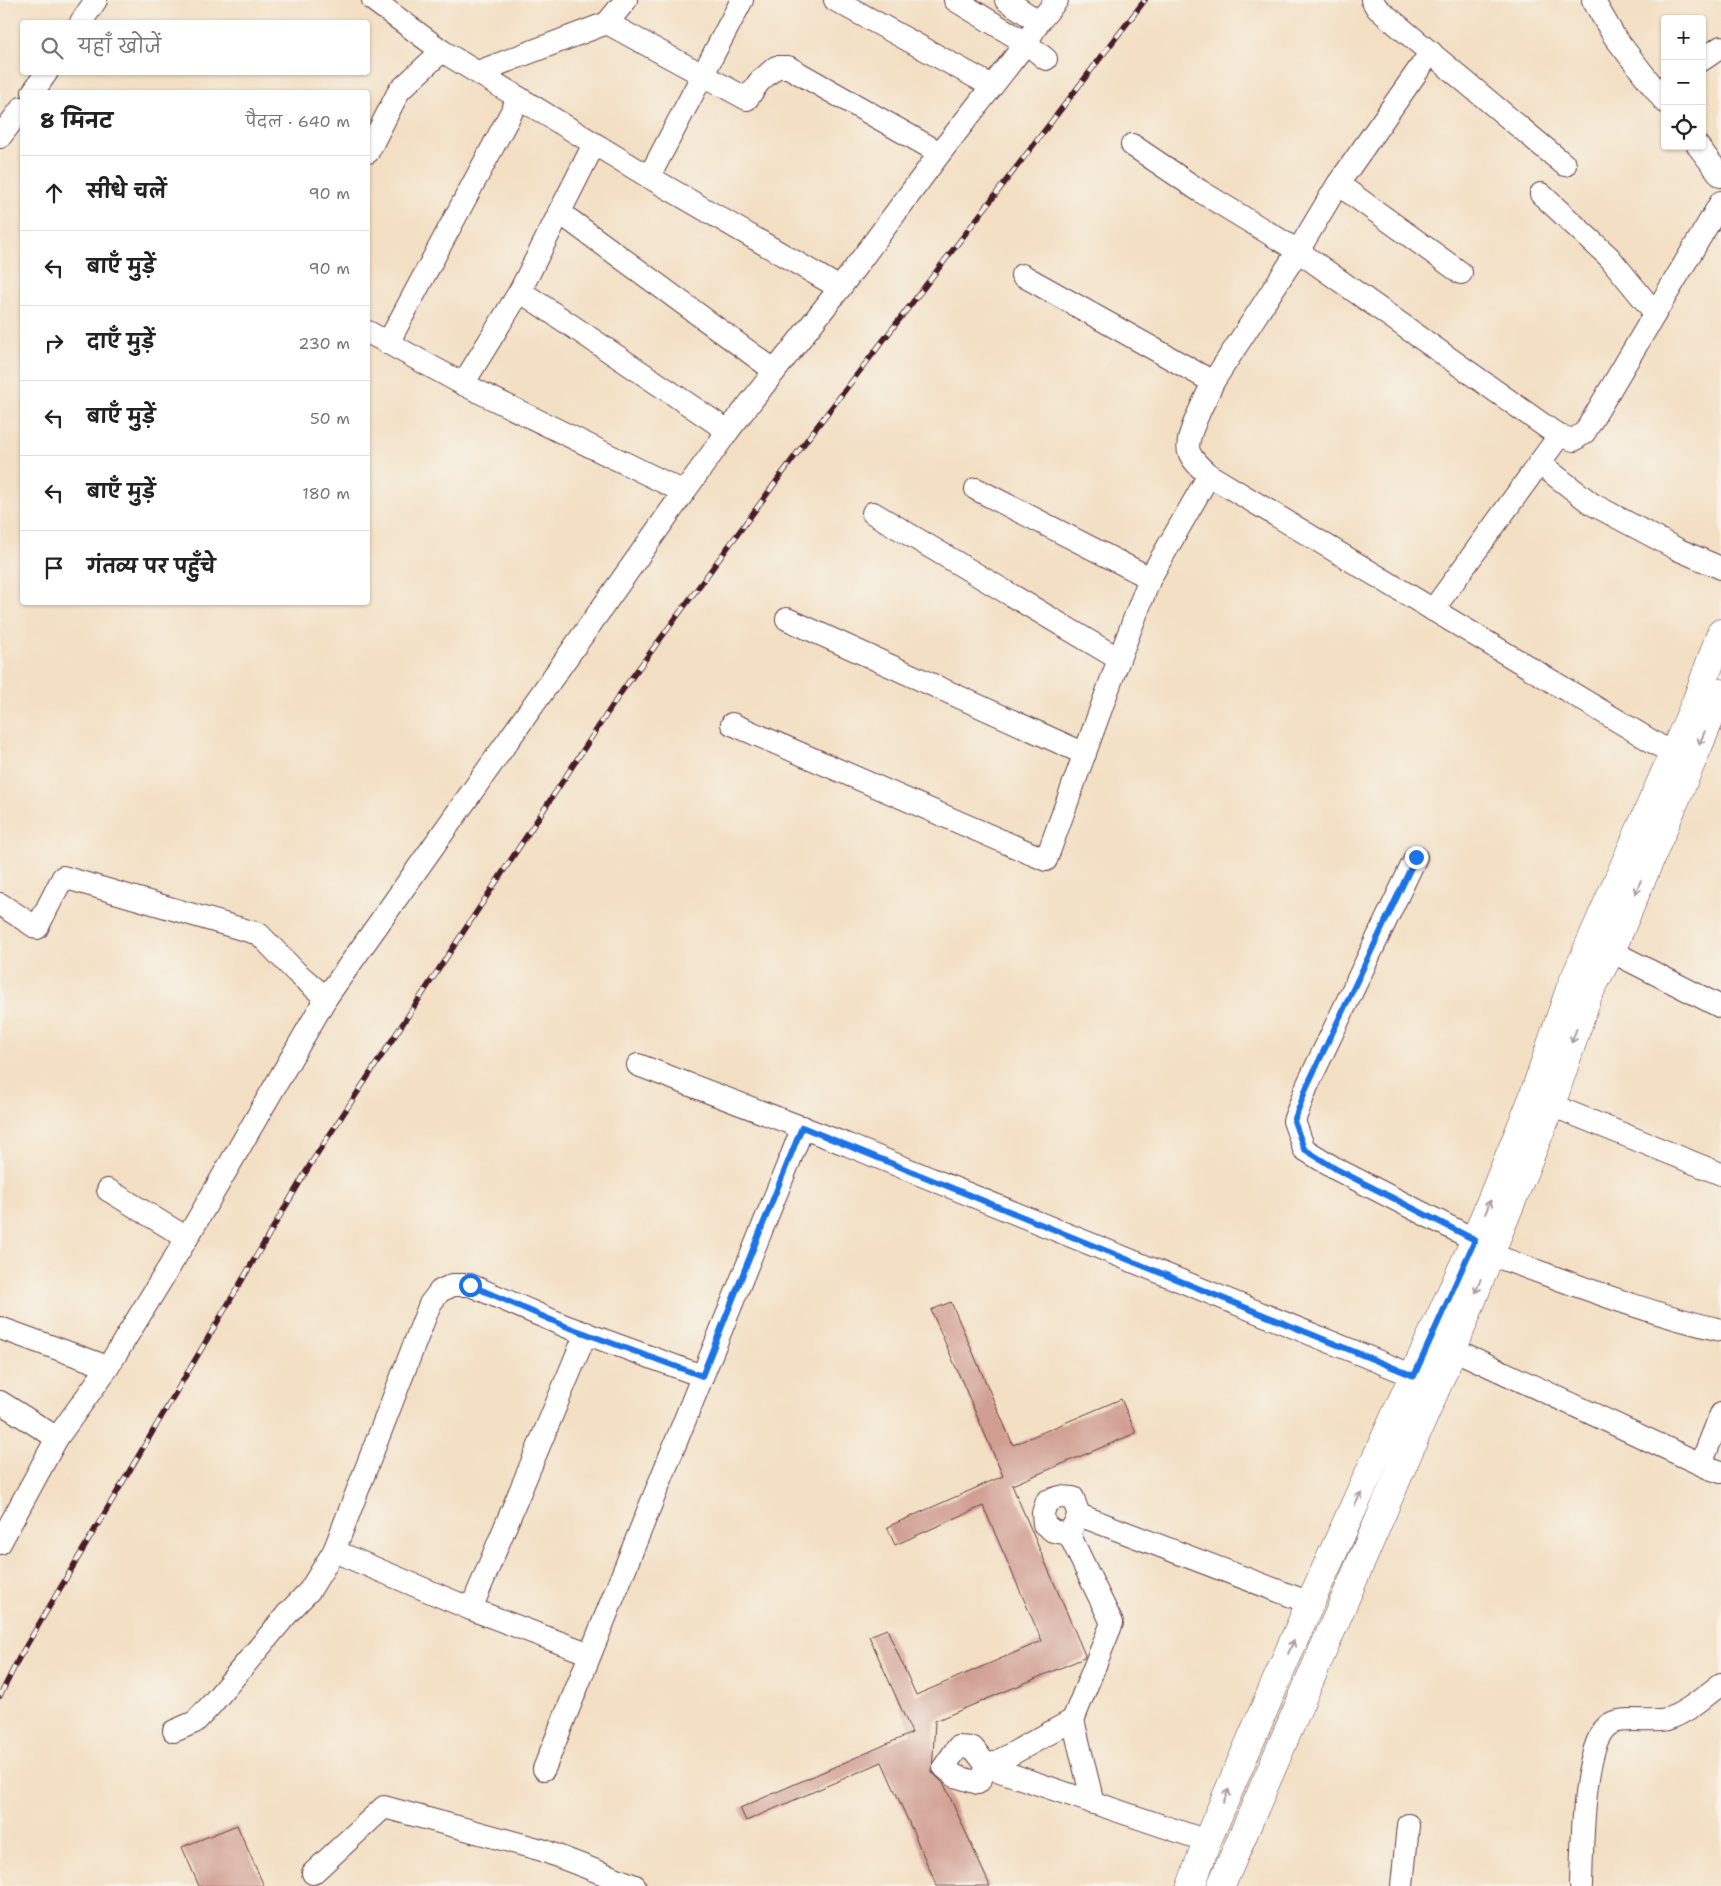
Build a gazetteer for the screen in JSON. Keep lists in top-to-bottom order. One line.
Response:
{"page":{"map_buttons":["+","−"],"search":"यहाँ खोजें","heading":["8 मिनट","पैदल · 640 m"],"list":[["सीधे चलें","90 m"],["बाएँ मुड़ें","90 m"],["दाएँ मुड़ें","230 m"],["बाएँ मुड़ें","50 m"],["बाएँ मुड़ें","180 m"],"गंतव्य पर पहुँचे"]}}
